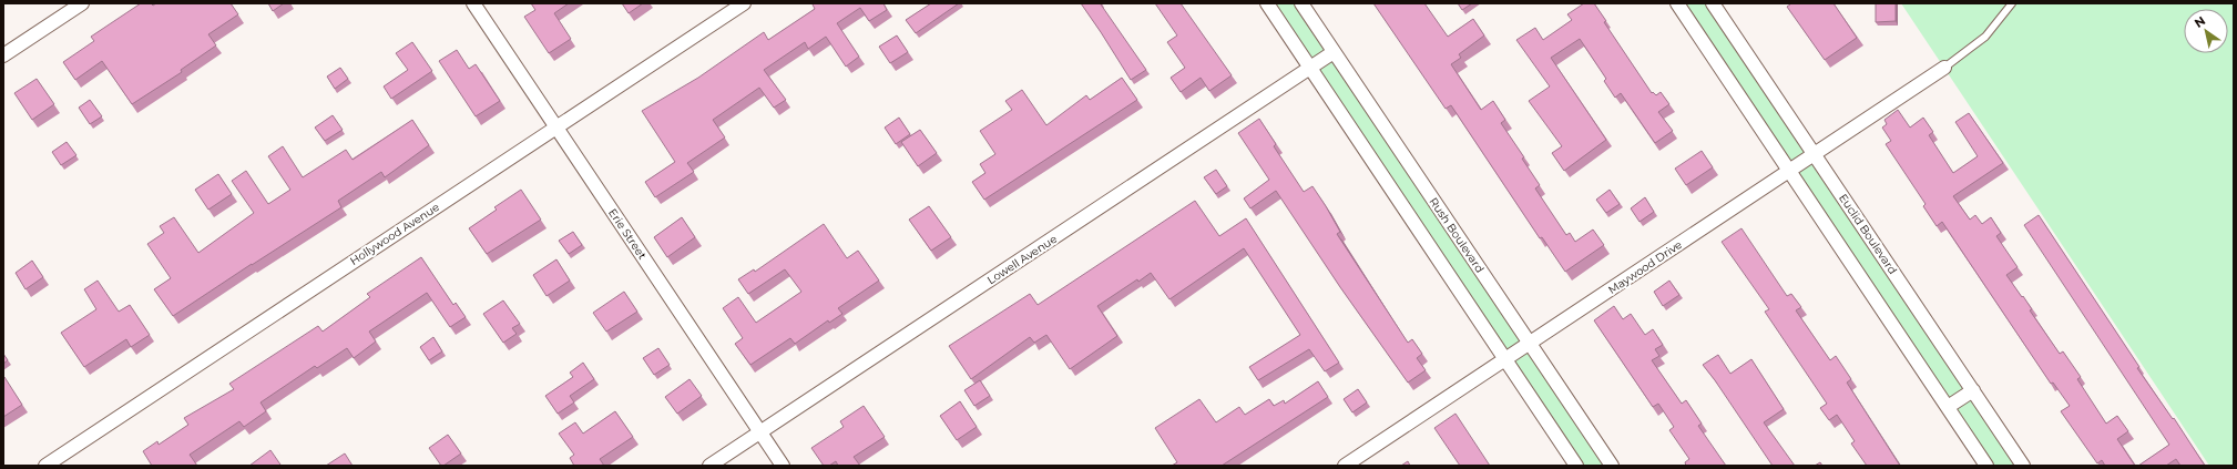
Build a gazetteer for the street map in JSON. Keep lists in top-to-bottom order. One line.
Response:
{"streets":{"street":["Hollywood Avenue","Erie Street","Euclid Boulevard","Rush Boulevard","Lowell Avenue","Maywood Drive"]},"crossings":[["Hollywood Avenue","Erie Street"],["Erie Street","Lowell Avenue"],["Euclid Boulevard","Maywood Drive"],["Rush Boulevard","Lowell Avenue"],["Rush Boulevard","Maywood Drive"]],"north":"top left"}
